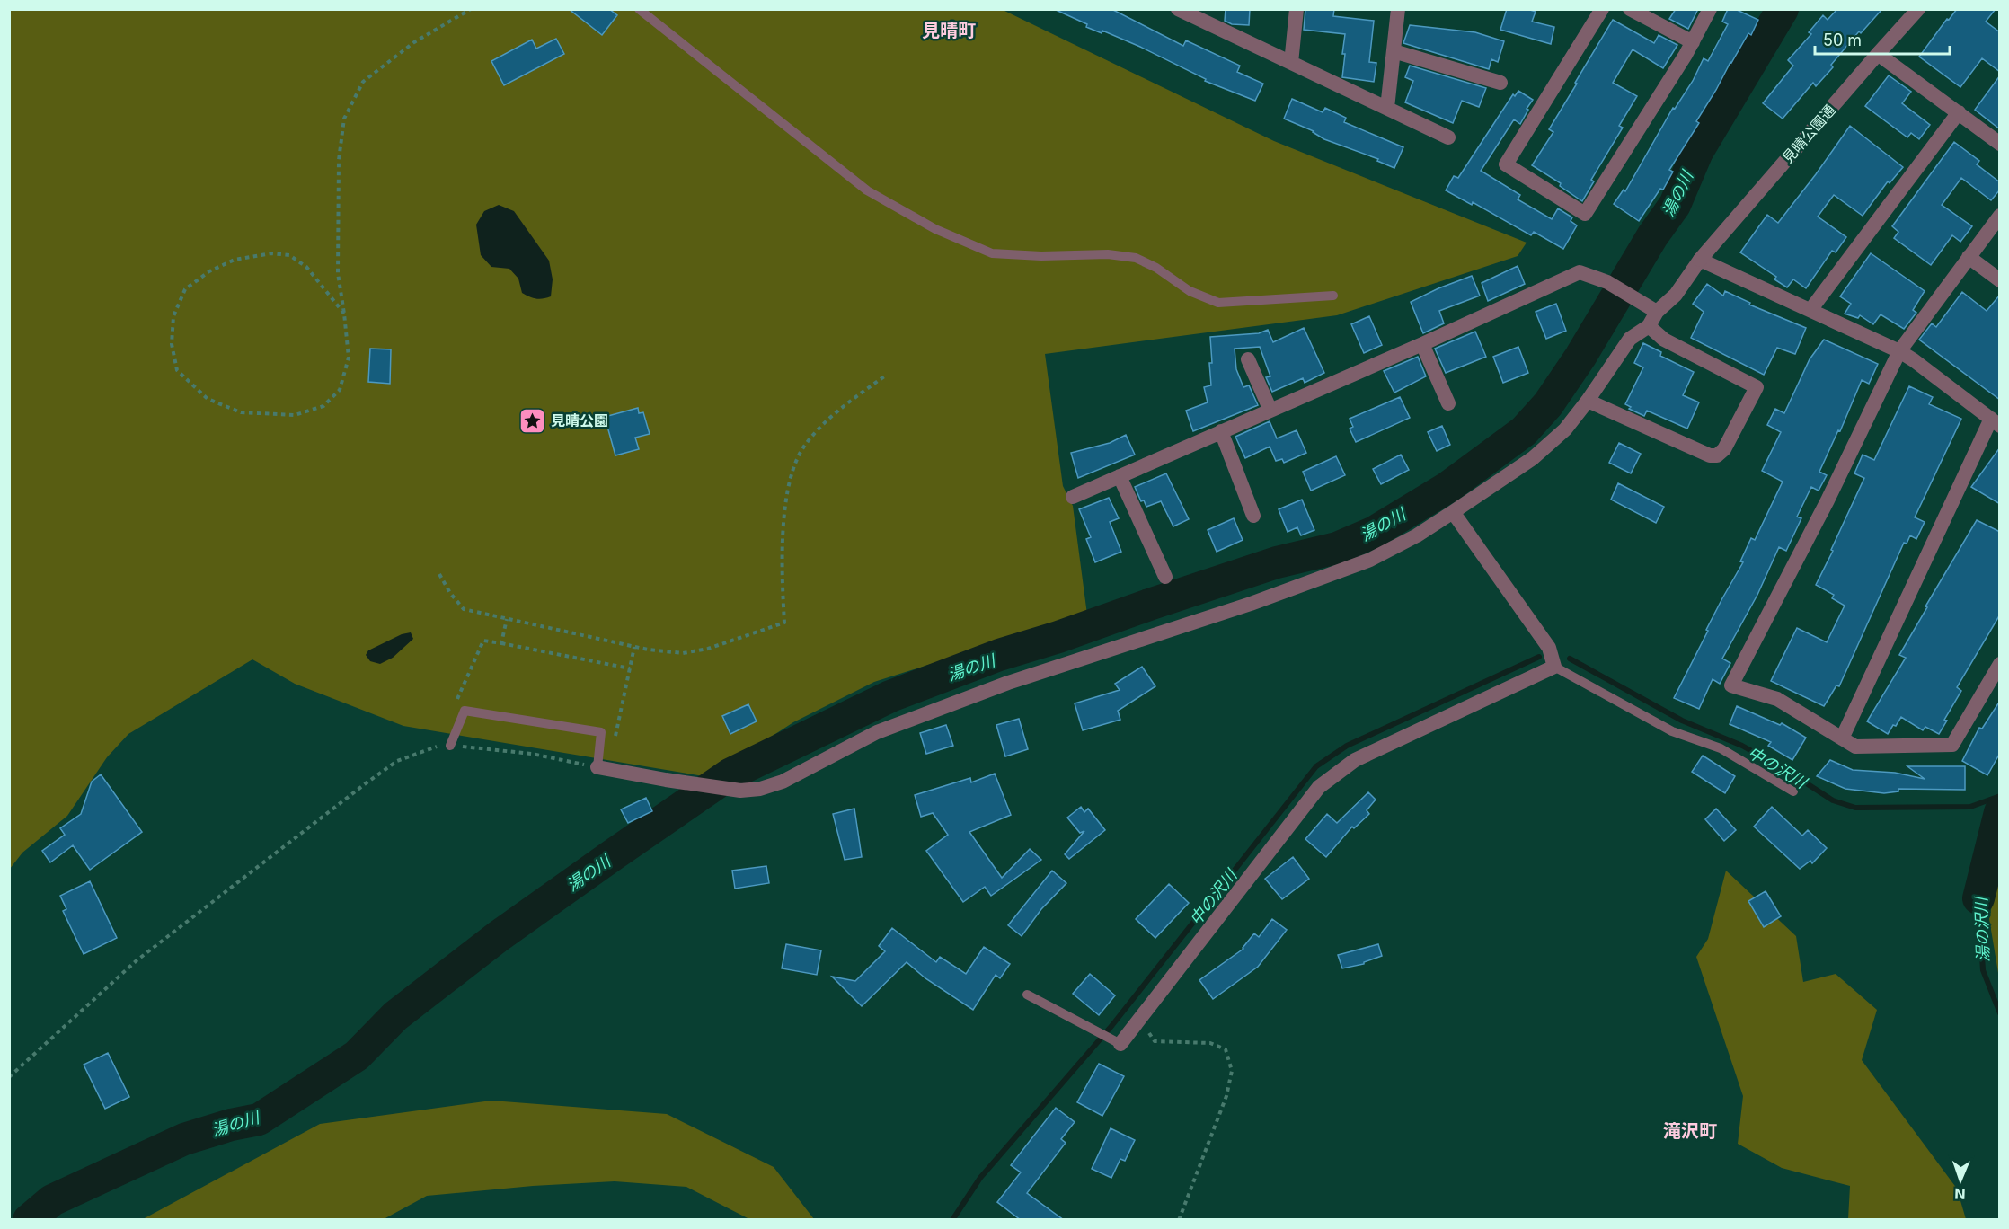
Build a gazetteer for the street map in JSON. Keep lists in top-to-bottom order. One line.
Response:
{"streets":{"street":["見晴公園通"]},"districts":["見晴町","滝沢町"],"water":["湯の川","中の沢川","湯の沢川"],"places":{"place":["見晴公園"]},"scale_bar":"50 m","north":"bottom"}
